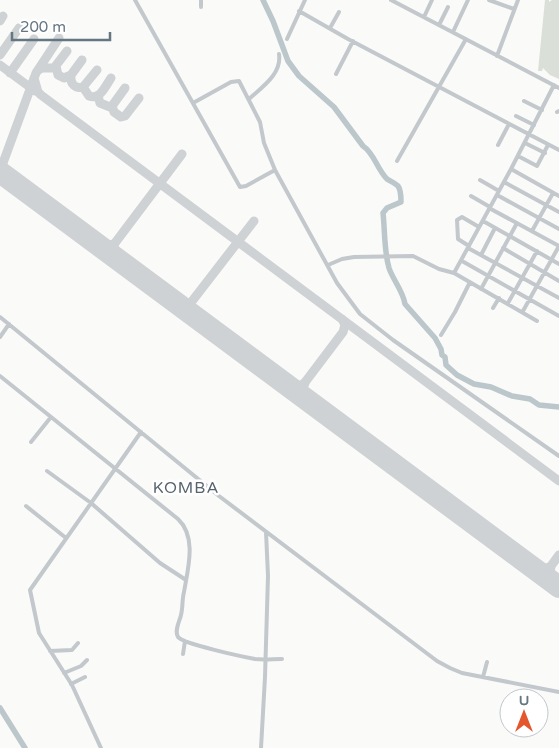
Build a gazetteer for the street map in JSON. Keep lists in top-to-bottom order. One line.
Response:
{"districts":["KOMBA"],"scale_bar":"200 m","north":"top"}
